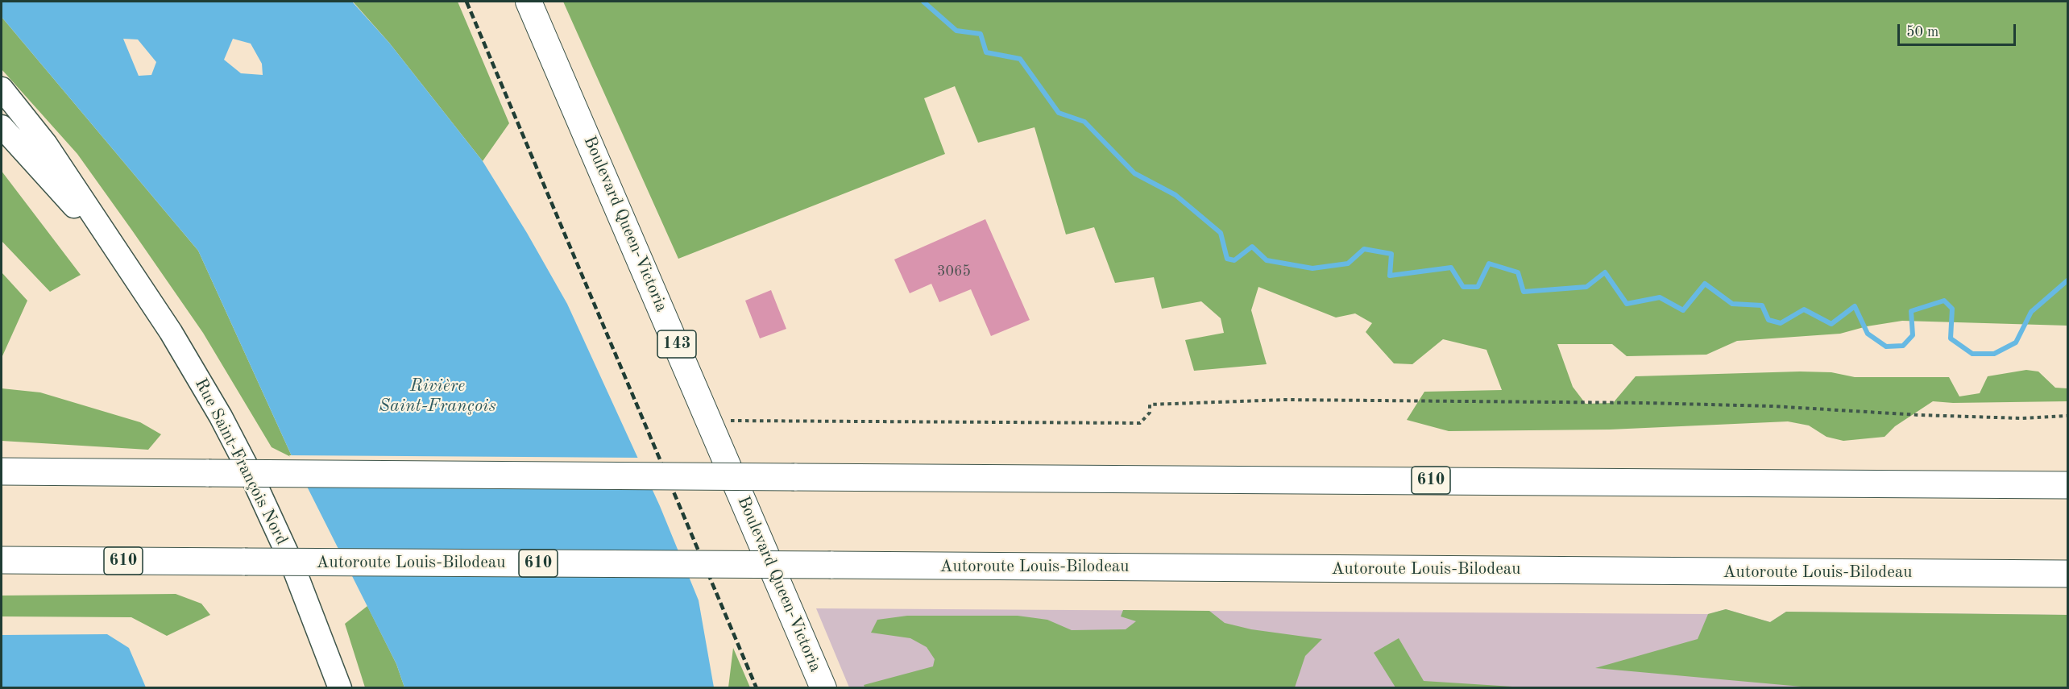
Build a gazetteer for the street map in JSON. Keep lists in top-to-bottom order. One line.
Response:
{"streets":{"highway":["610","Autoroute Louis-Bilodeau"],"main road":["Boulevard Queen-Victoria","143"],"street":["Rue Saint-François Nord"]},"water":["Rivière Saint-François"],"house_numbers":["3065"],"scale_bar":"50 m"}
